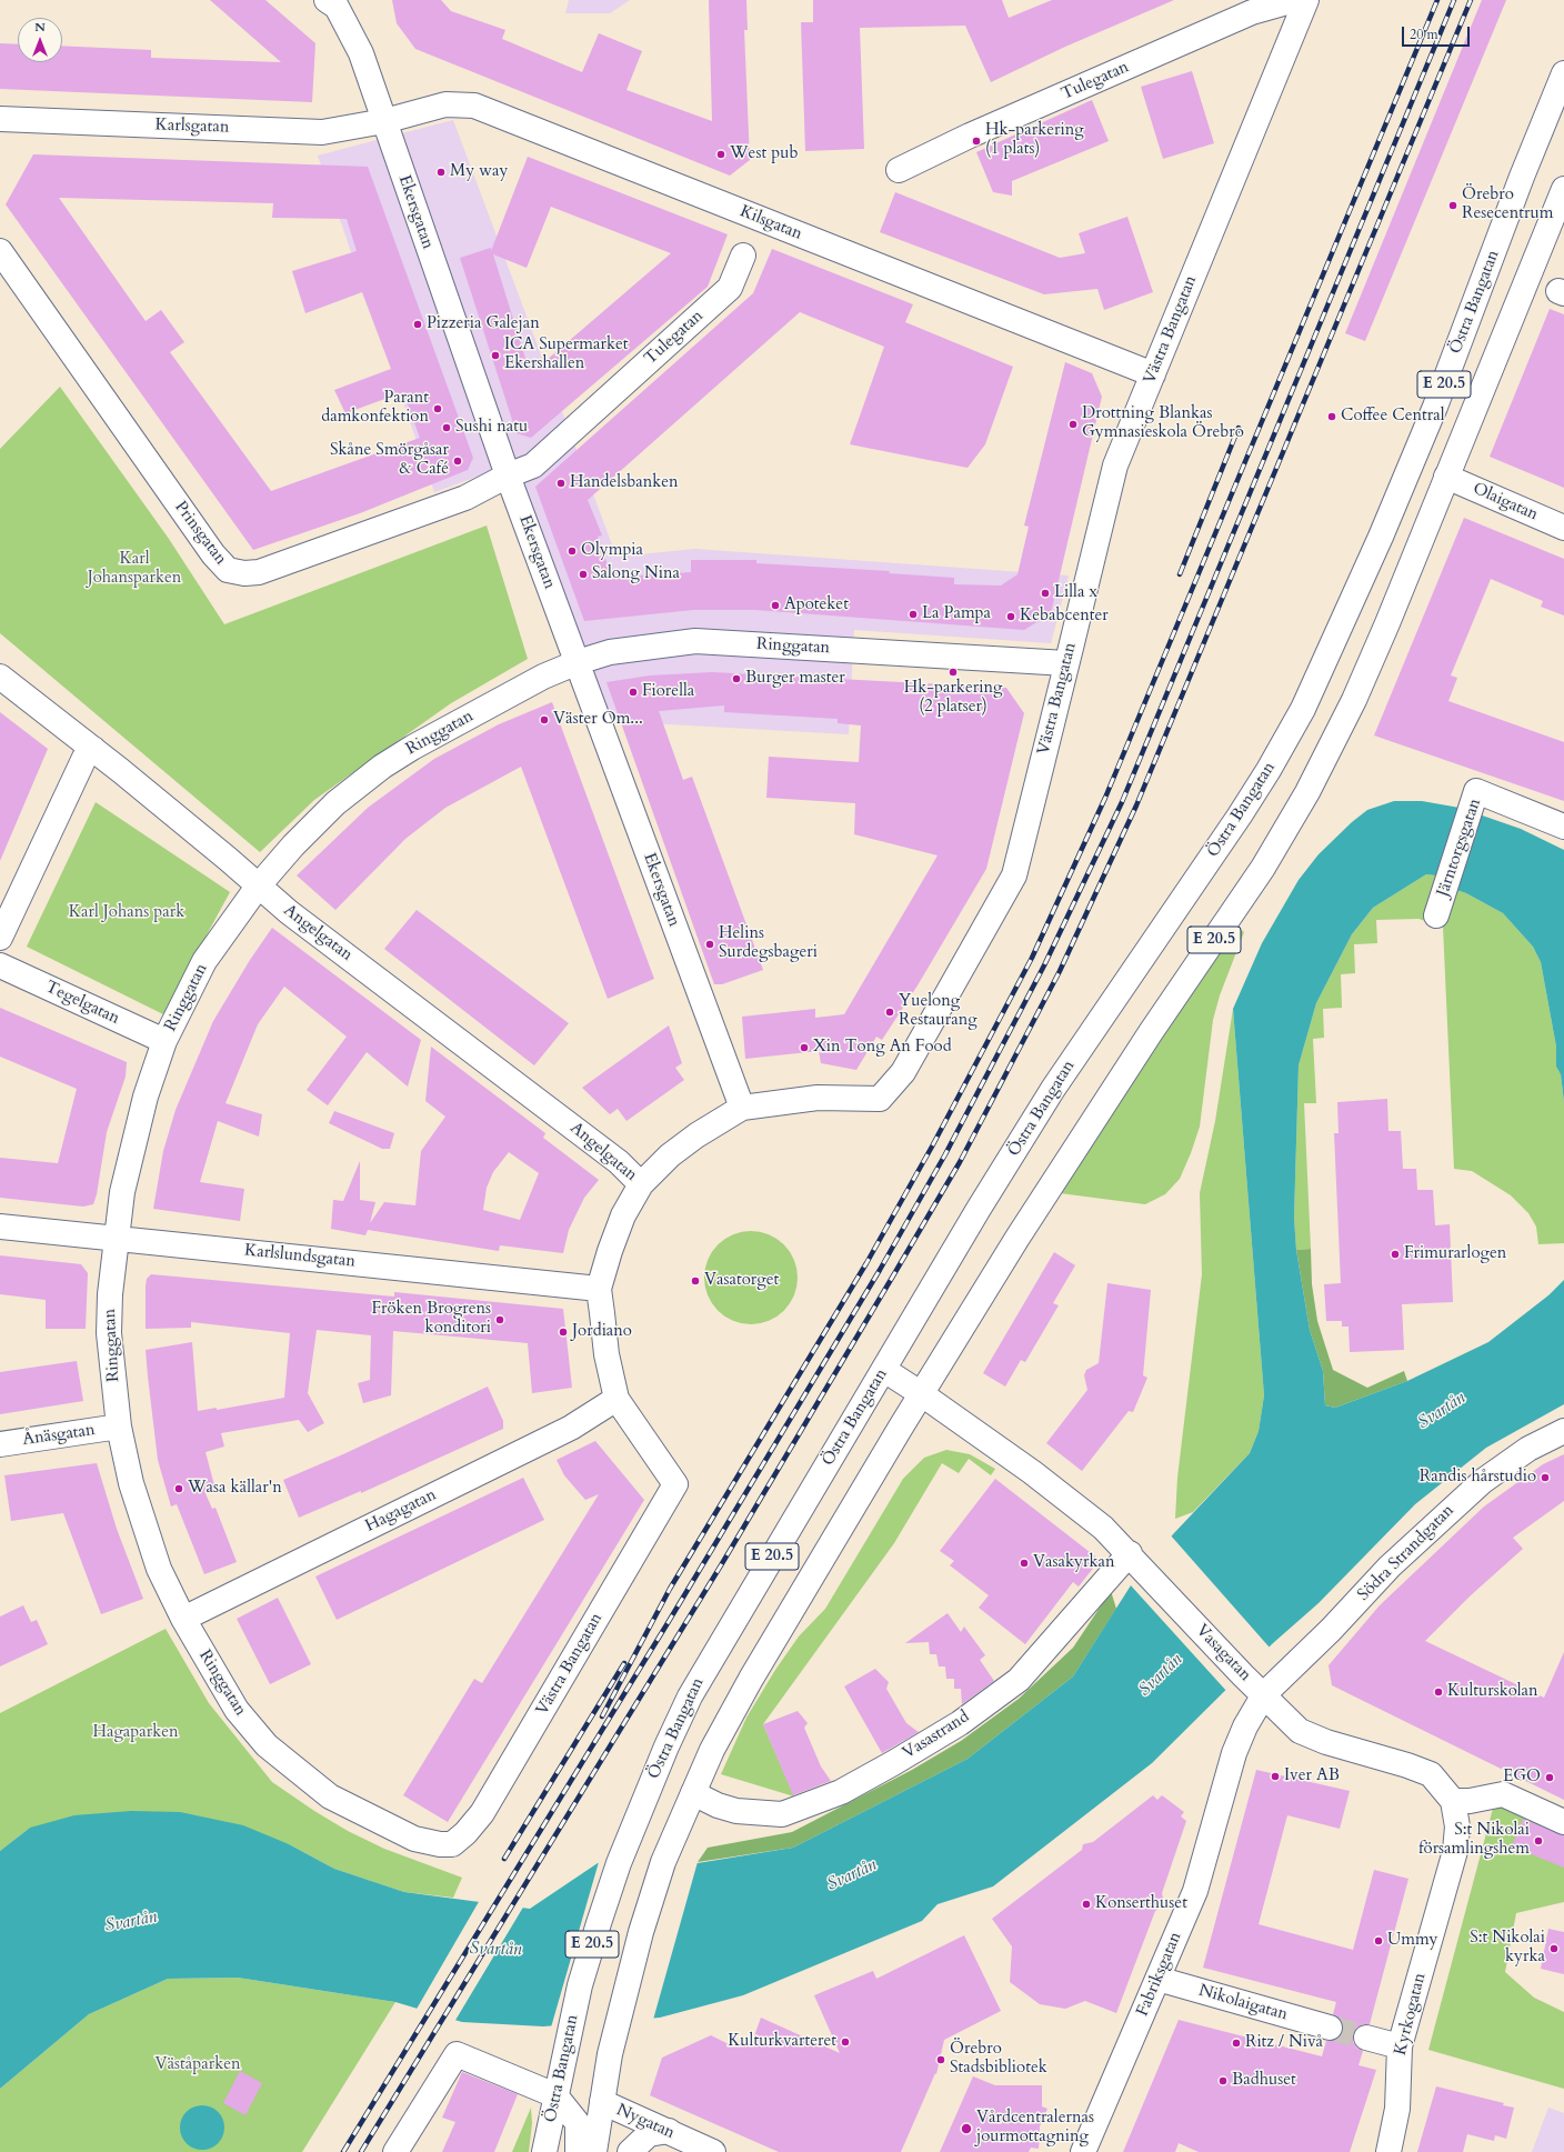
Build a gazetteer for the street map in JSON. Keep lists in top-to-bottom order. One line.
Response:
{"streets":{"street":["Tulegatan","Karlsgatan","Ekersgatan","Kilsgatan","Östra Bangatan","Västra Bangatan","E 20.5","Olaigatan","Prinsgatan","Ringgatan","Järntorgsgatan","Angelgatan","Tegelgatan","Karlslundsgatan","Ånäsgatan","Hagagatan","Södra Strandgatan","Vasagatan","Vasastrand","Fabriksgatan","Nikolaigatan","Kyrkogatan","Nygatan"]},"crossings":[["Tulegatan","Ekersgatan"],["Tulegatan","Prinsgatan"],["Karlsgatan","Ekersgatan"],["Karlsgatan","Kilsgatan"],["Ekersgatan","Kilsgatan"],["Ekersgatan","Västra Bangatan"],["Ekersgatan","Prinsgatan"],["Ekersgatan","Ringgatan"],["Kilsgatan","Västra Bangatan"],["Östra Bangatan","Olaigatan"],["Östra Bangatan","Vasagatan"],["Östra Bangatan","Nygatan"],["Västra Bangatan","Ringgatan"],["Västra Bangatan","Hagagatan"],["E 20.5","Olaigatan"],["E 20.5","Vasagatan"],["E 20.5","Vasastrand"],["E 20.5","Nygatan"],["Ringgatan","Angelgatan"],["Ringgatan","Tegelgatan"],["Ringgatan","Karlslundsgatan"],["Ringgatan","Ånäsgatan"],["Ringgatan","Hagagatan"],["Södra Strandgatan","Vasagatan"],["Södra Strandgatan","Fabriksgatan"],["Vasagatan","Vasastrand"],["Vasagatan","Fabriksgatan"],["Vasagatan","Kyrkogatan"],["Fabriksgatan","Nikolaigatan"]],"water":["Svartån"],"parks":["Karl Johansparken","Karl Johans park","Hagaparken","Väståparken"],"places":["Hk-parkering (1 plats)","West pub","My way","Örebro Resecentrum","Pizzeria Galejan","ICA Supermarket Ekershallen","Parant damkonfektion","Coffee Central","Drottning Blankas Gymnasieskola Örebro","Sushi natu","Skåne Smörgåsar & Café","Handelsbanken","Olympia","Salong Nina","Lilla x","Apoteket","La Pampa","Kebabcenter","Hk-parkering (2 platser)","Burger master","Fiorella","Väster Om...","Helins Surdegsbageri","Yuelong Restaurang","Xin Tong An Food","Frimurarlogen","Vasatorget","Fröken Brogrens konditori","Jordiano","Randis hårstudio","Wasa källar'n","Vasakyrkan","Kulturskolan","Iver AB","EGO","S:t Nikolai församlingshem","Konserthuset","Ummy","S:t Nikolai kyrka","Kulturkvarteret","Ritz / Nivå","Örebro Stadsbibliotek","Badhuset","Vårdcentralernas jourmottagning"],"scale_bar":"20 m","north":"top"}
